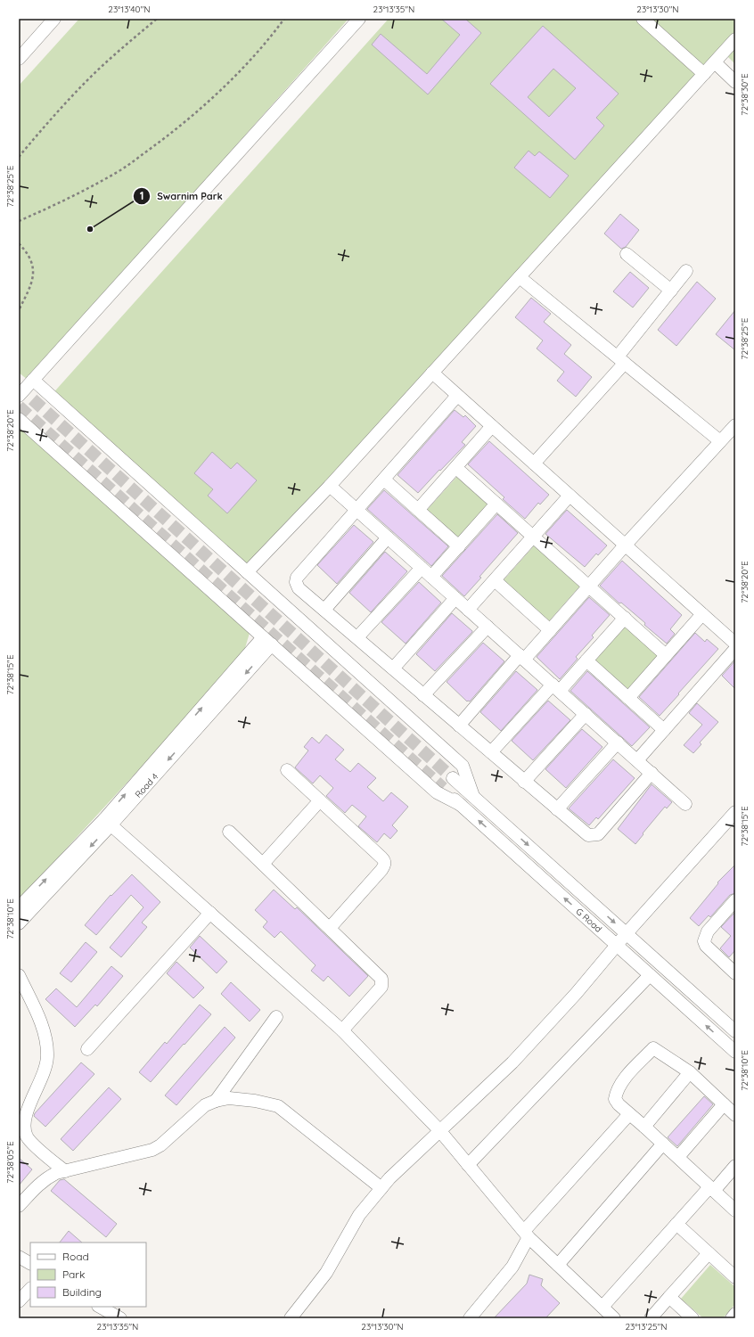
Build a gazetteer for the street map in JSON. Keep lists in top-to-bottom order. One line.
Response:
{"streets":{"street":["Road 4","G Road"]},"places":["Swarnim Park"],"legend":["Road","Park","Building"],"coordinates":["23°13'40\"N","23°13'35\"N","23°13'30\"N","72°38'30\"E","72°38'25\"E","72°38'20\"E","72°38'15\"E","72°38'10\"E","72°38'05\"E","23°13'25\"N"]}
